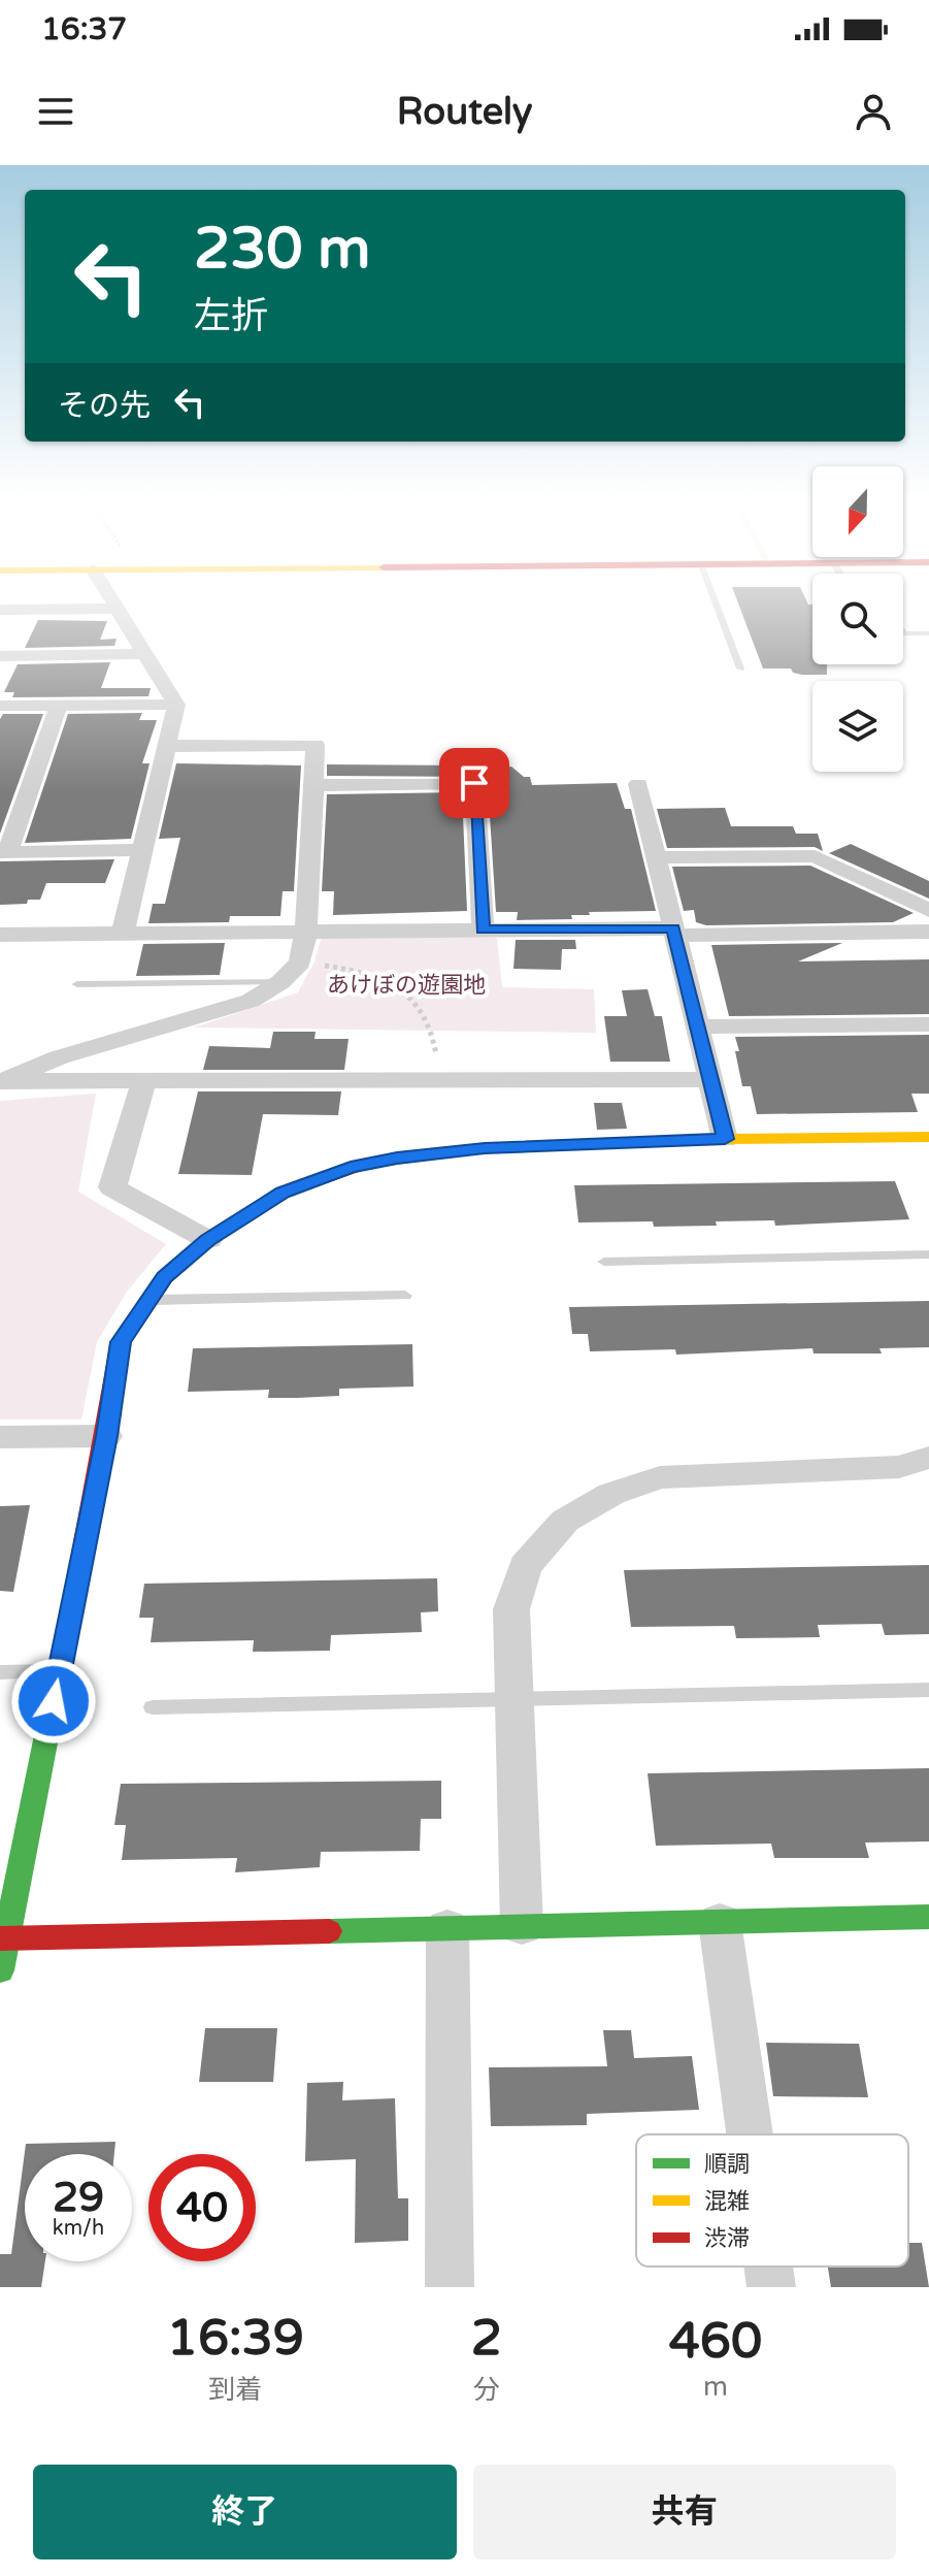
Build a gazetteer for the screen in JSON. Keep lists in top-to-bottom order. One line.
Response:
{"parks":["あけぼの遊園地"],"legend":["順調","混雑","渋滞"],"north":"bottom","page":{"status":"16:37","header":"Routely","turn":["230 m","左折"],"then":"その先","speed":"29 km/h","limit":"40","eta":["16:39","到着","2","分","460","m"],"buttons":["終了","共有"]}}
